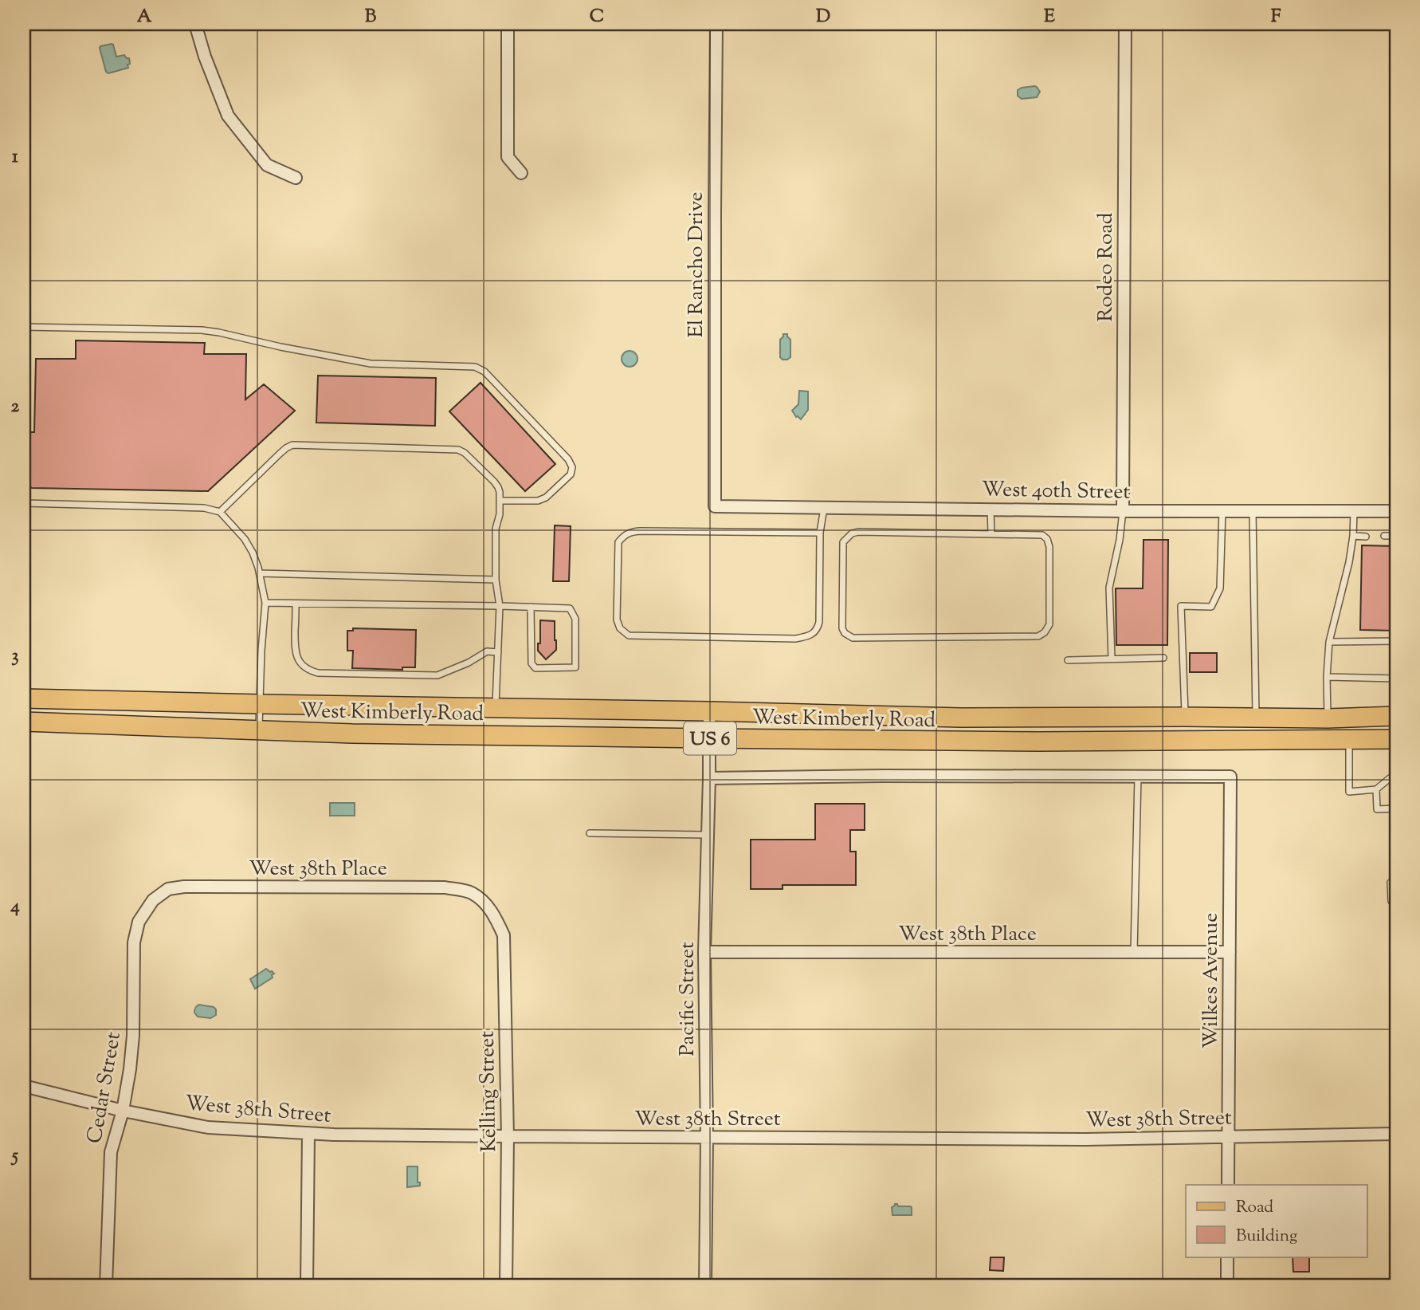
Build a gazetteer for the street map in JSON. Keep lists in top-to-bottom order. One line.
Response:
{"streets":{"main road":["West Kimberly Road","US 6"],"street":["El Rancho Drive","Rodeo Road","West 40th Street","West 38th Place","Wilkes Avenue","Pacific Street","Cedar Street","Kelling Street","West 38th Street"]},"crossings":[["El Rancho Drive","West 40th Street"],["Rodeo Road","West 40th Street"],["West Kimberly Road","Pacific Street"],["West 38th Place","Wilkes Avenue"],["West 38th Place","Pacific Street"],["West 38th Place","Cedar Street"],["West 38th Place","Kelling Street"],["Wilkes Avenue","West 38th Street"],["Pacific Street","West 38th Street"],["Cedar Street","West 38th Street"],["Kelling Street","West 38th Street"]],"legend":["Road","Building"],"grid":{"columns":["A","B","C","D","E","F"],"rows":["1","2","3","4","5"]}}
